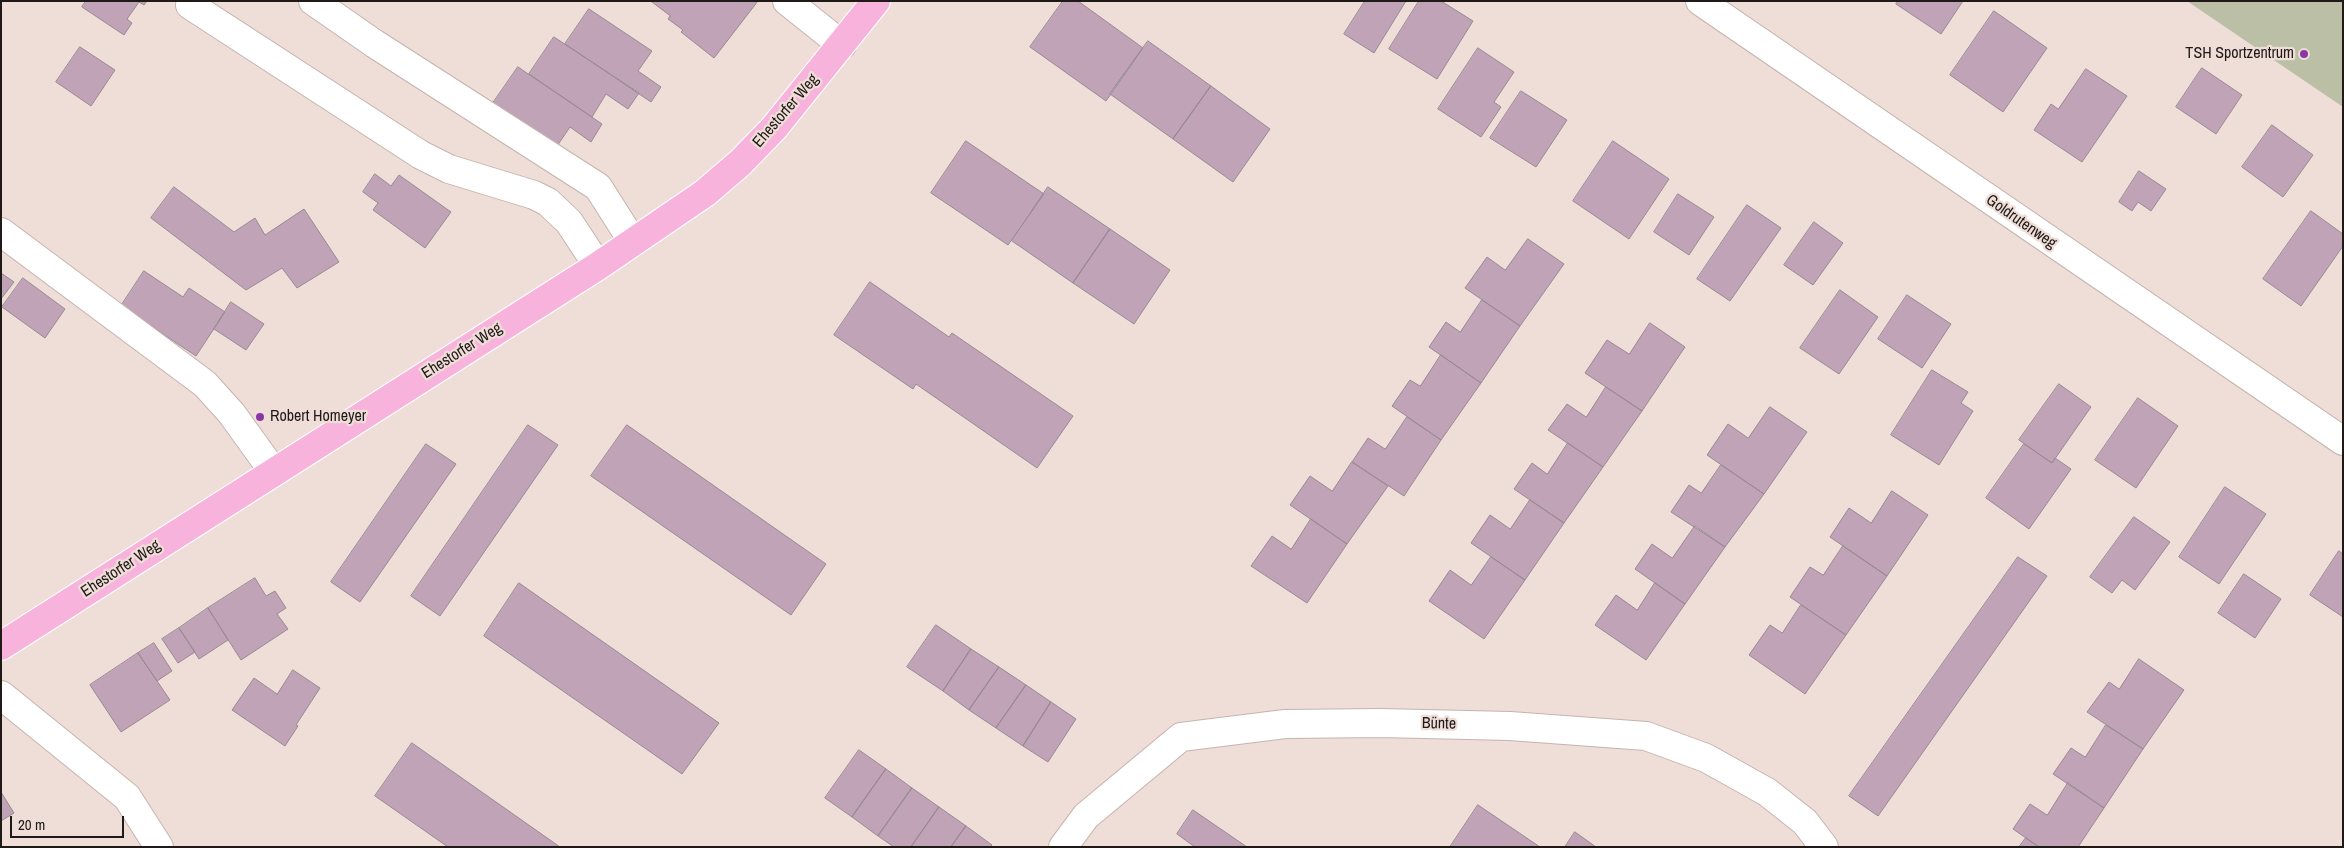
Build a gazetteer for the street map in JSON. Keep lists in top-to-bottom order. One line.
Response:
{"streets":{"main road":["Ehestorfer Weg"],"street":["Goldrutenweg","Bünte"]},"places":["TSH Sportzentrum","Robert Homeyer"],"scale_bar":"20 m"}
